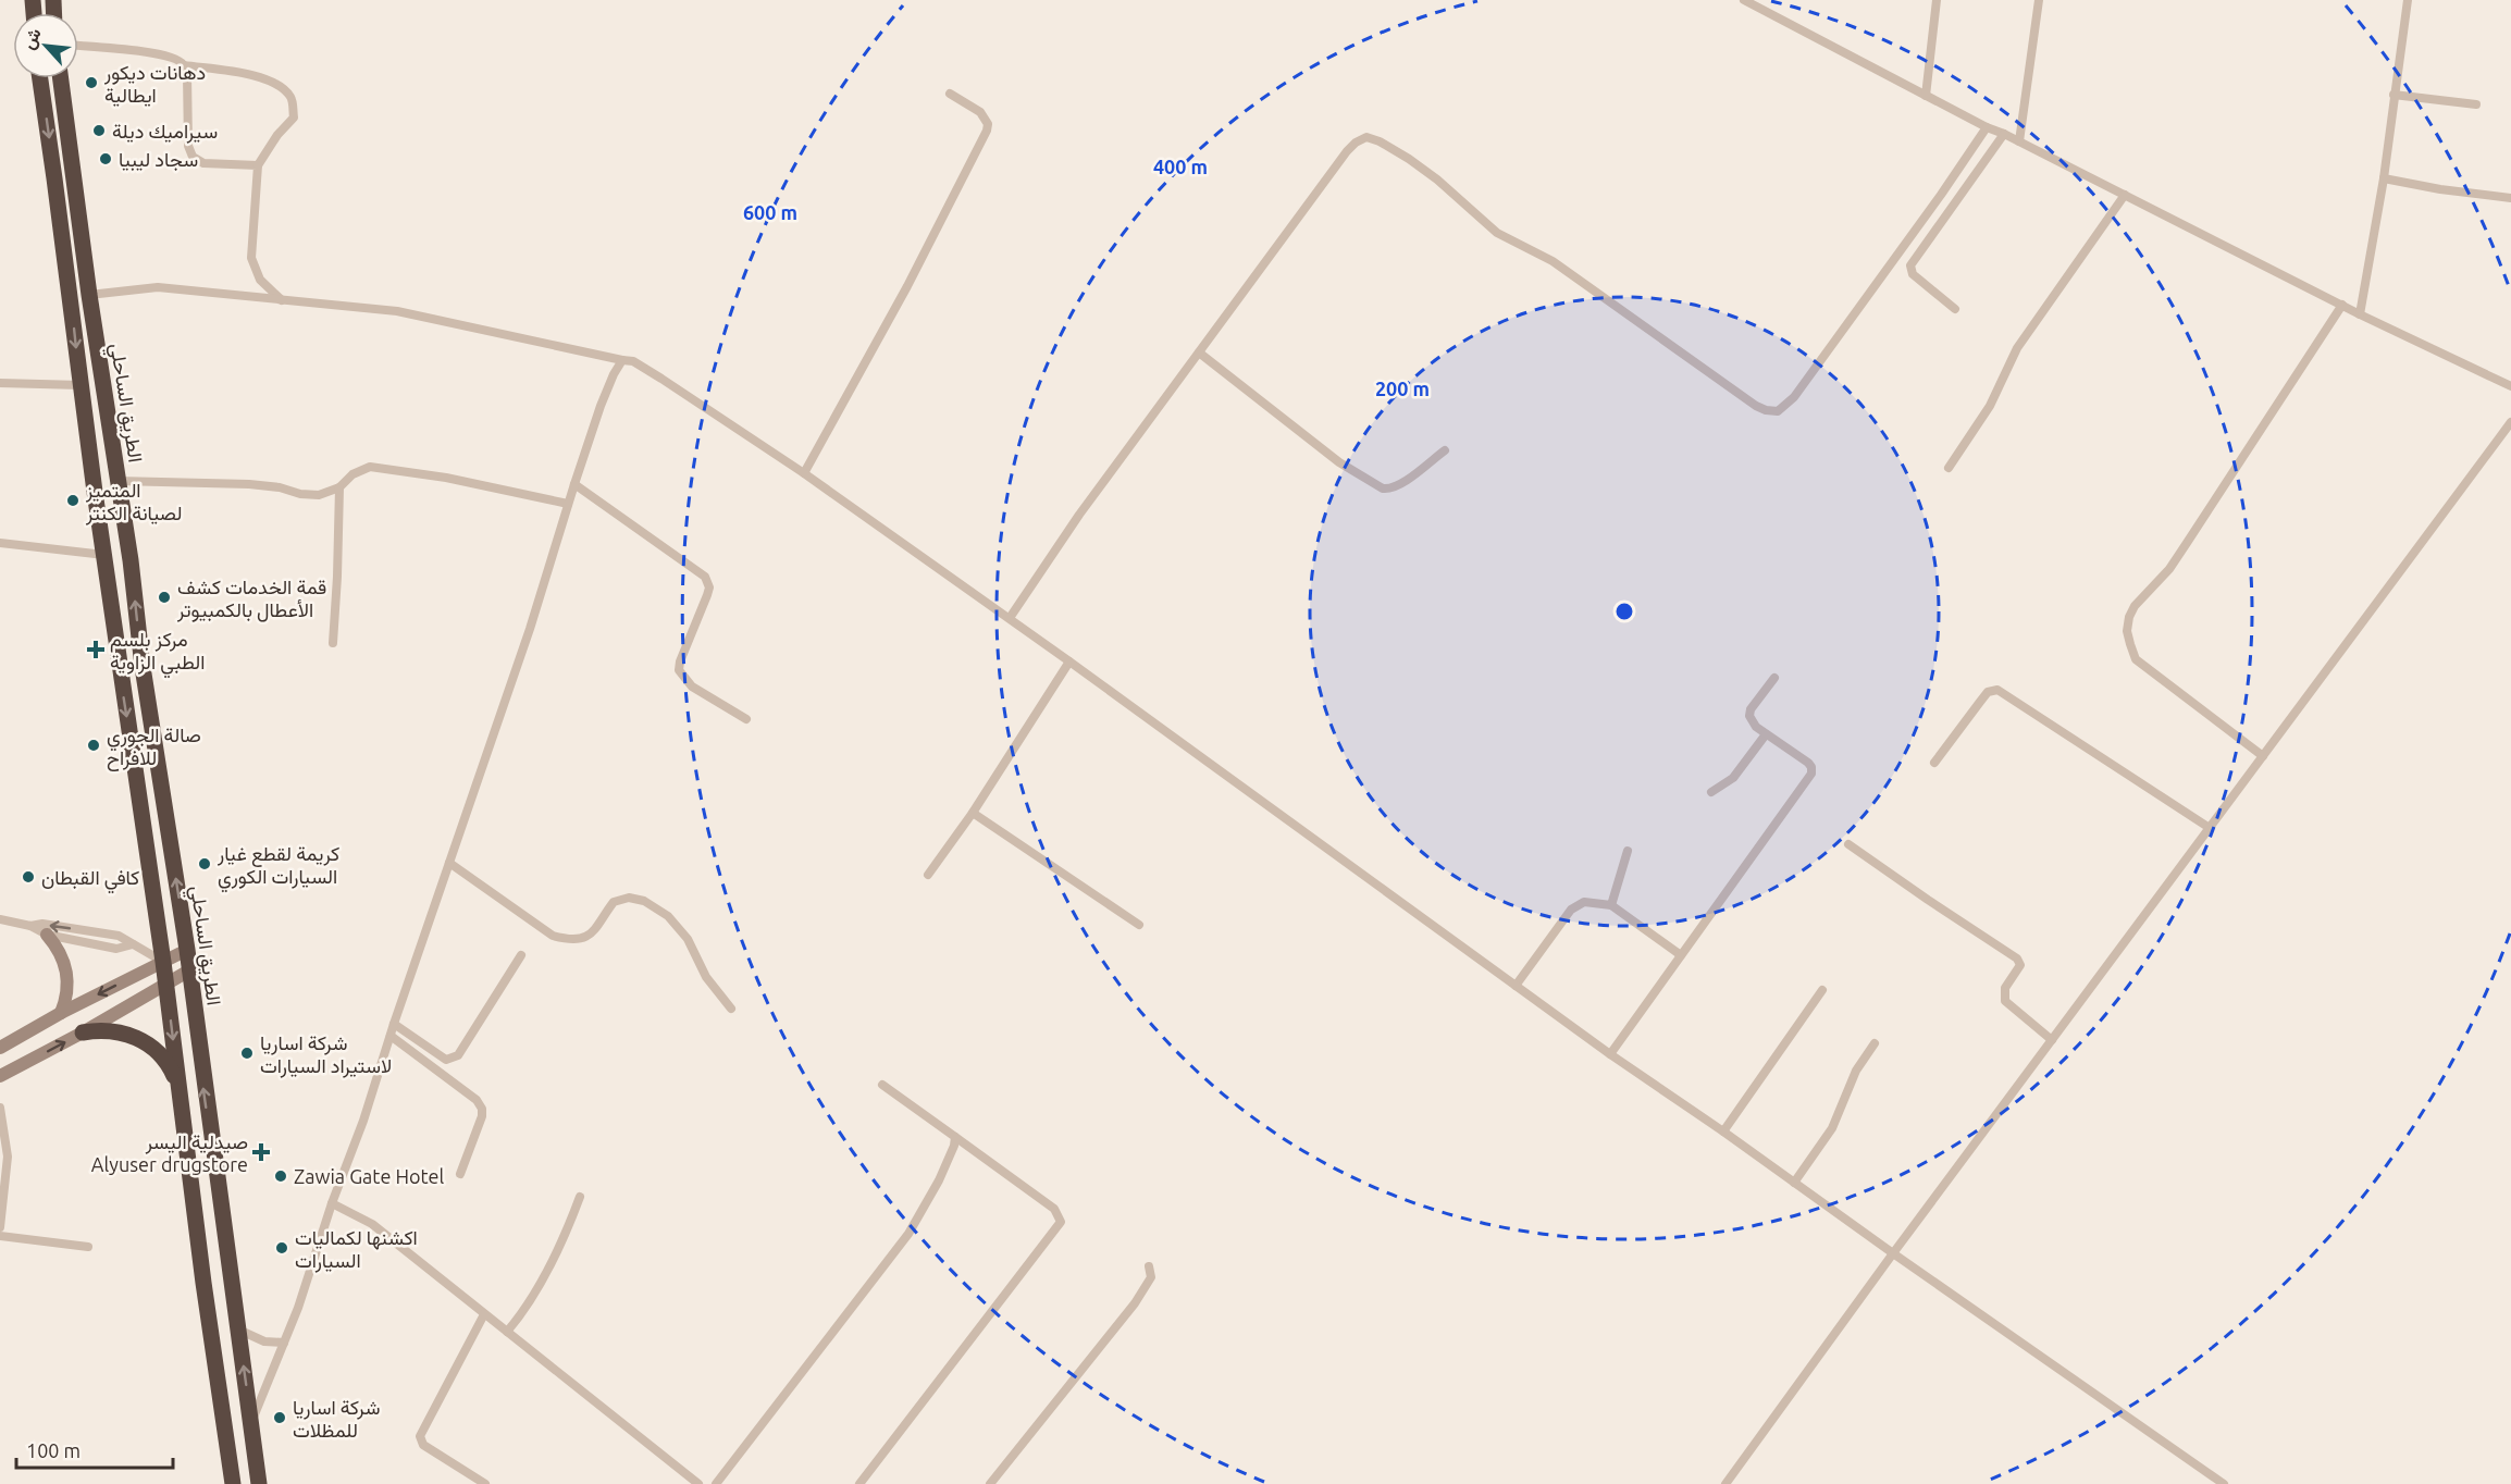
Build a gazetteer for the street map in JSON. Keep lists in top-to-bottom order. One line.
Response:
{"streets":{"highway":["الطريق الساحلي"]},"places":{"other":["دهانات ديكور ايطالية","سيراميك ديلة","سجاد ليبيا","المتميز لصيانة الكنتر","قمة الخدمات كشف الأعطال بالكمبيوتر","صالة الجوري للافراح","كريمة لقطع غيار السيارات الكوري","كافي القبطان","شركة اساريا لاستيراد السيارات","Zawia Gate Hotel","اكشنها لكماليات السيارات","شركة اساريا للمظلات"],"health":["مركز بلسم الطبي الزاوية","صيدلية اليسر Alyuser drugstore"]},"scale_bar":"100 m","north":"top left","rings":["400 m","600 m","200 m"]}
